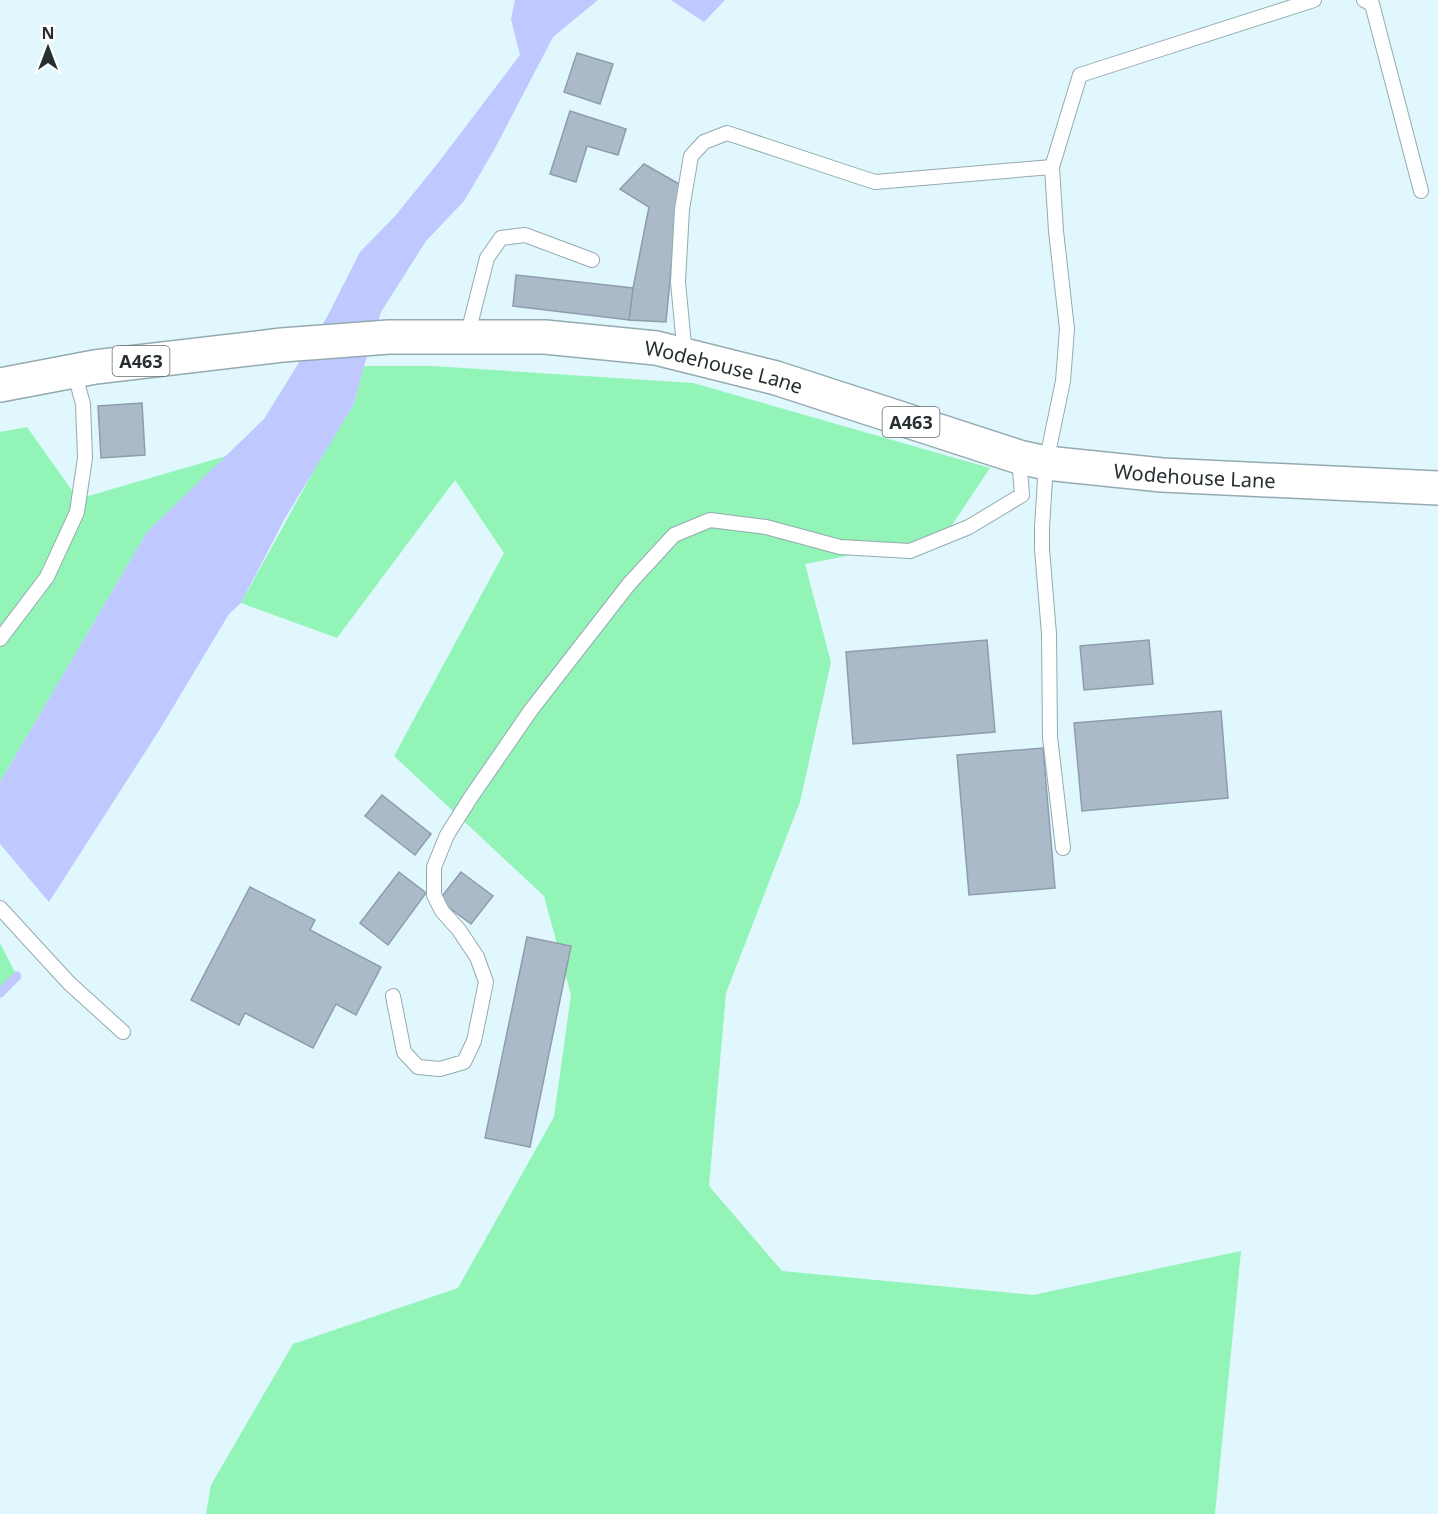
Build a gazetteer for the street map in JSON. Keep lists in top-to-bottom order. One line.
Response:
{"streets":{"main road":["A463","Wodehouse Lane"]},"north":"top"}
